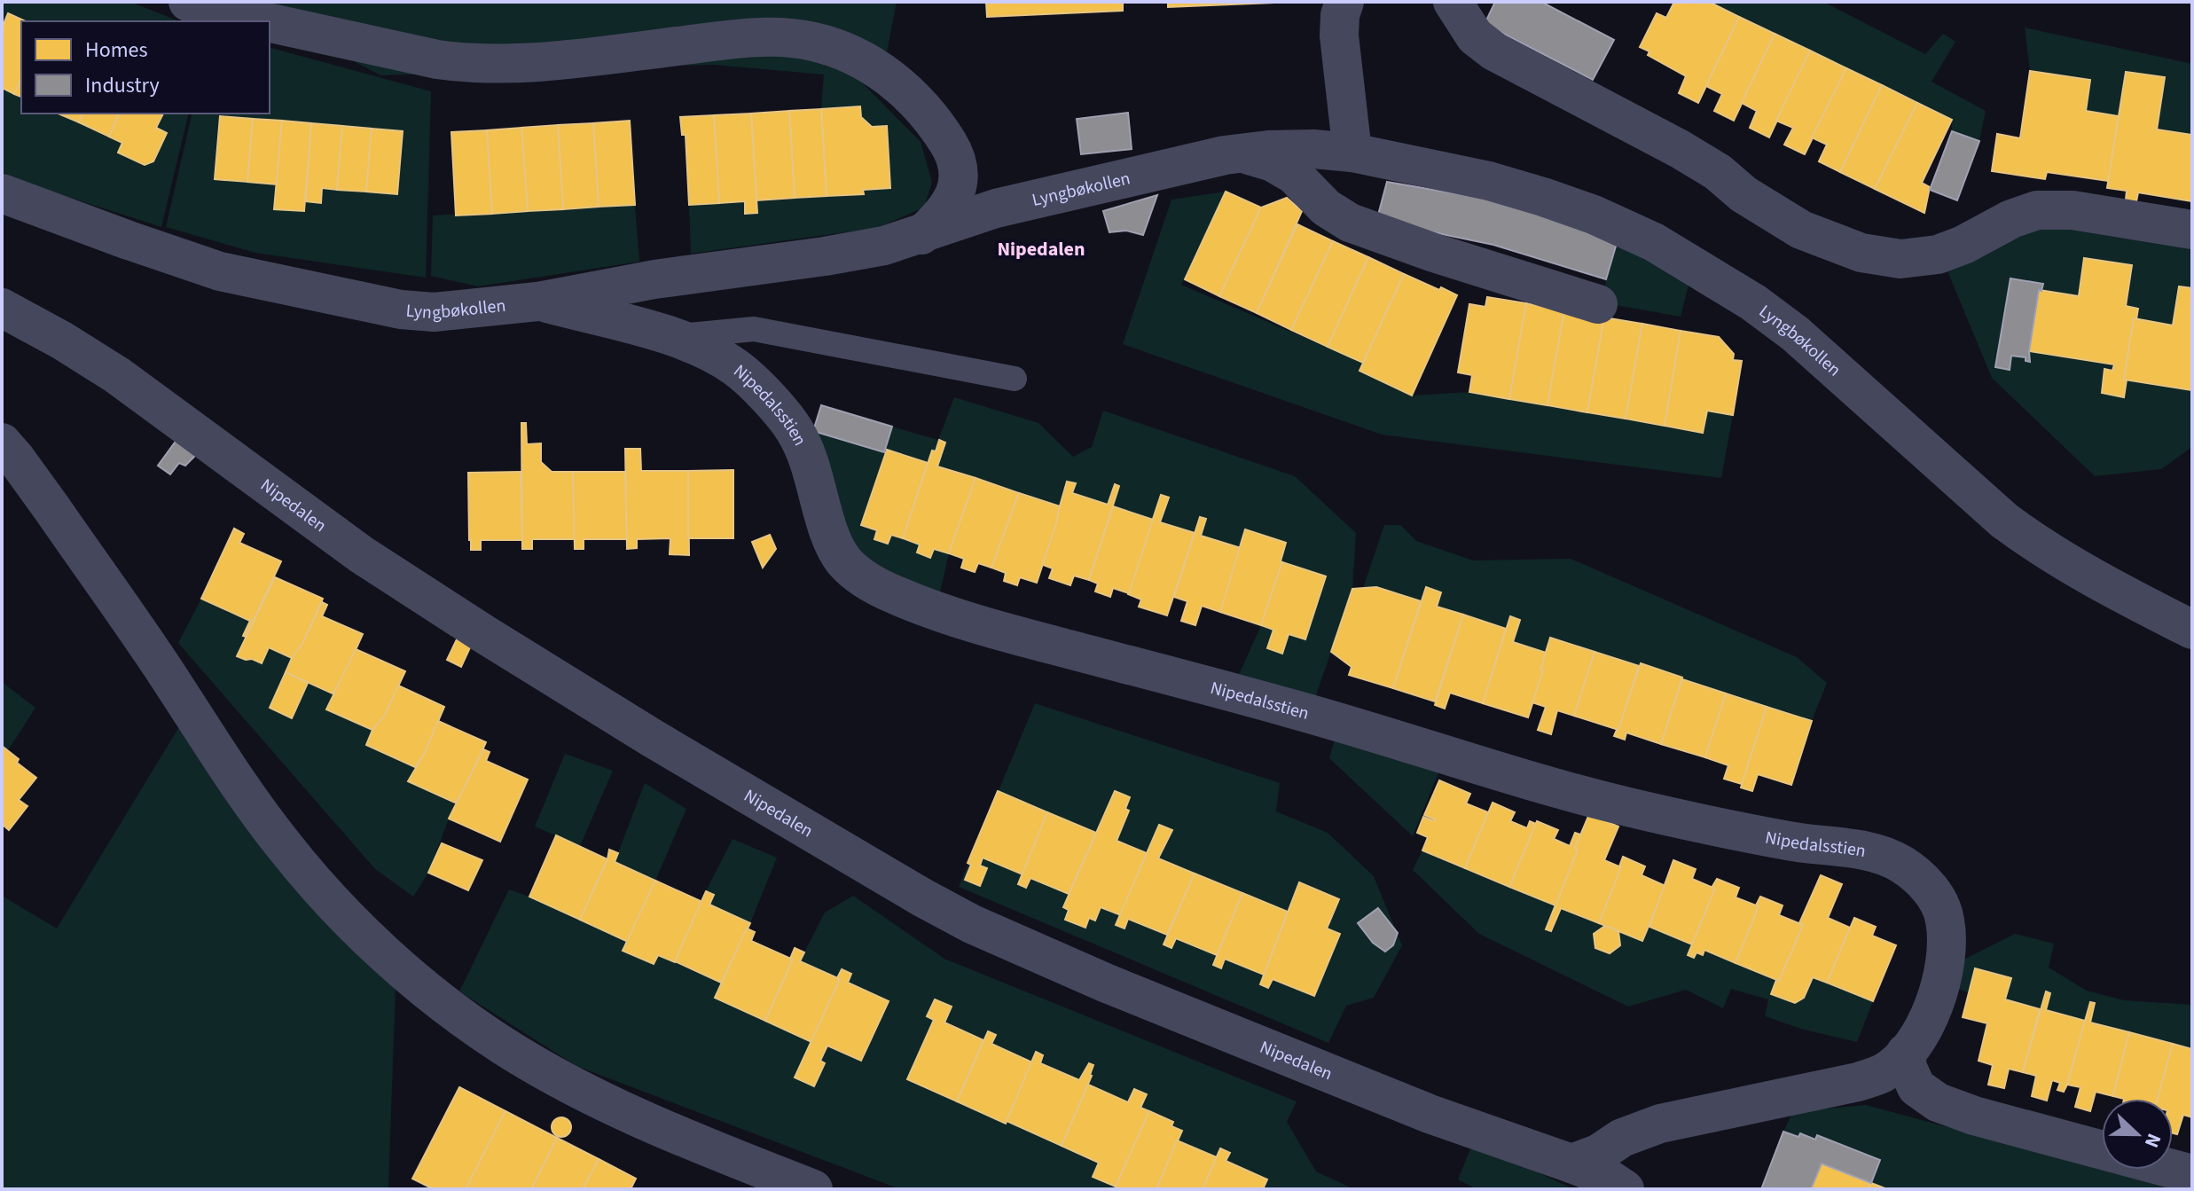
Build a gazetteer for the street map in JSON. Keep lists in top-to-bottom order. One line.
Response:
{"streets":{"street":["Lyngbøkollen","Nipedalsstien","Nipedalen"]},"crossings":[["Lyngbøkollen","Nipedalsstien"],["Nipedalsstien","Nipedalen"]],"districts":["Nipedalen"],"legend":["Homes","Industry"],"north":"right"}
